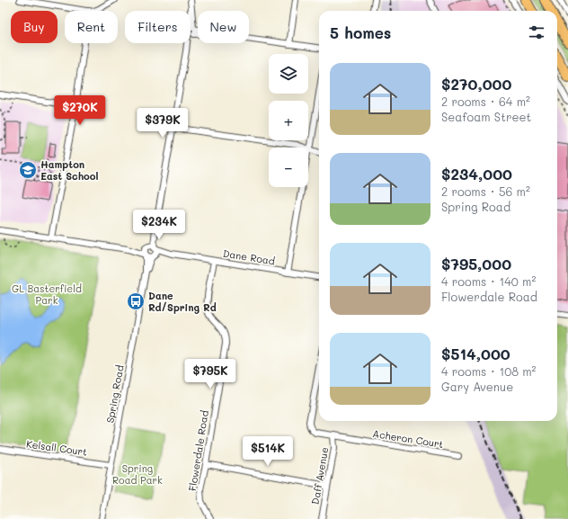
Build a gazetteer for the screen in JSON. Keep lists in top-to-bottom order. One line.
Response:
{"streets":{"street":["Dane Road","Spring Road","Acheron Court","Kelsall Court","Flowerdale Road","Daff Avenue"]},"crossings":[["Dane Road","Spring Road"],["Dane Road","Flowerdale Road"],["Spring Road","Kelsall Court"],["Acheron Court","Daff Avenue"]],"parks":["GL Basterfield Park","Spring Road Park"],"places":{"school or university":["Hampton East School"],"bus stop":["Dane Rd/Spring Rd"]},"page":{"chip":["Buy","Rent","Filters","New"],"heading":"5 homes","map_buttons":["+","−"],"list":[{"name":"$270,000","note":"2 rooms · 64 m² · Seafoam Street"},{"name":"$234,000","note":"2 rooms · 56 m² · Spring Road"},{"name":"$795,000","note":"4 rooms · 140 m² · Flowerdale Road"},{"name":"$514,000","note":"4 rooms · 108 m² · Gary Avenue"}],"price":["$270K","$379K","$234K","$795K","$514K"]}}
